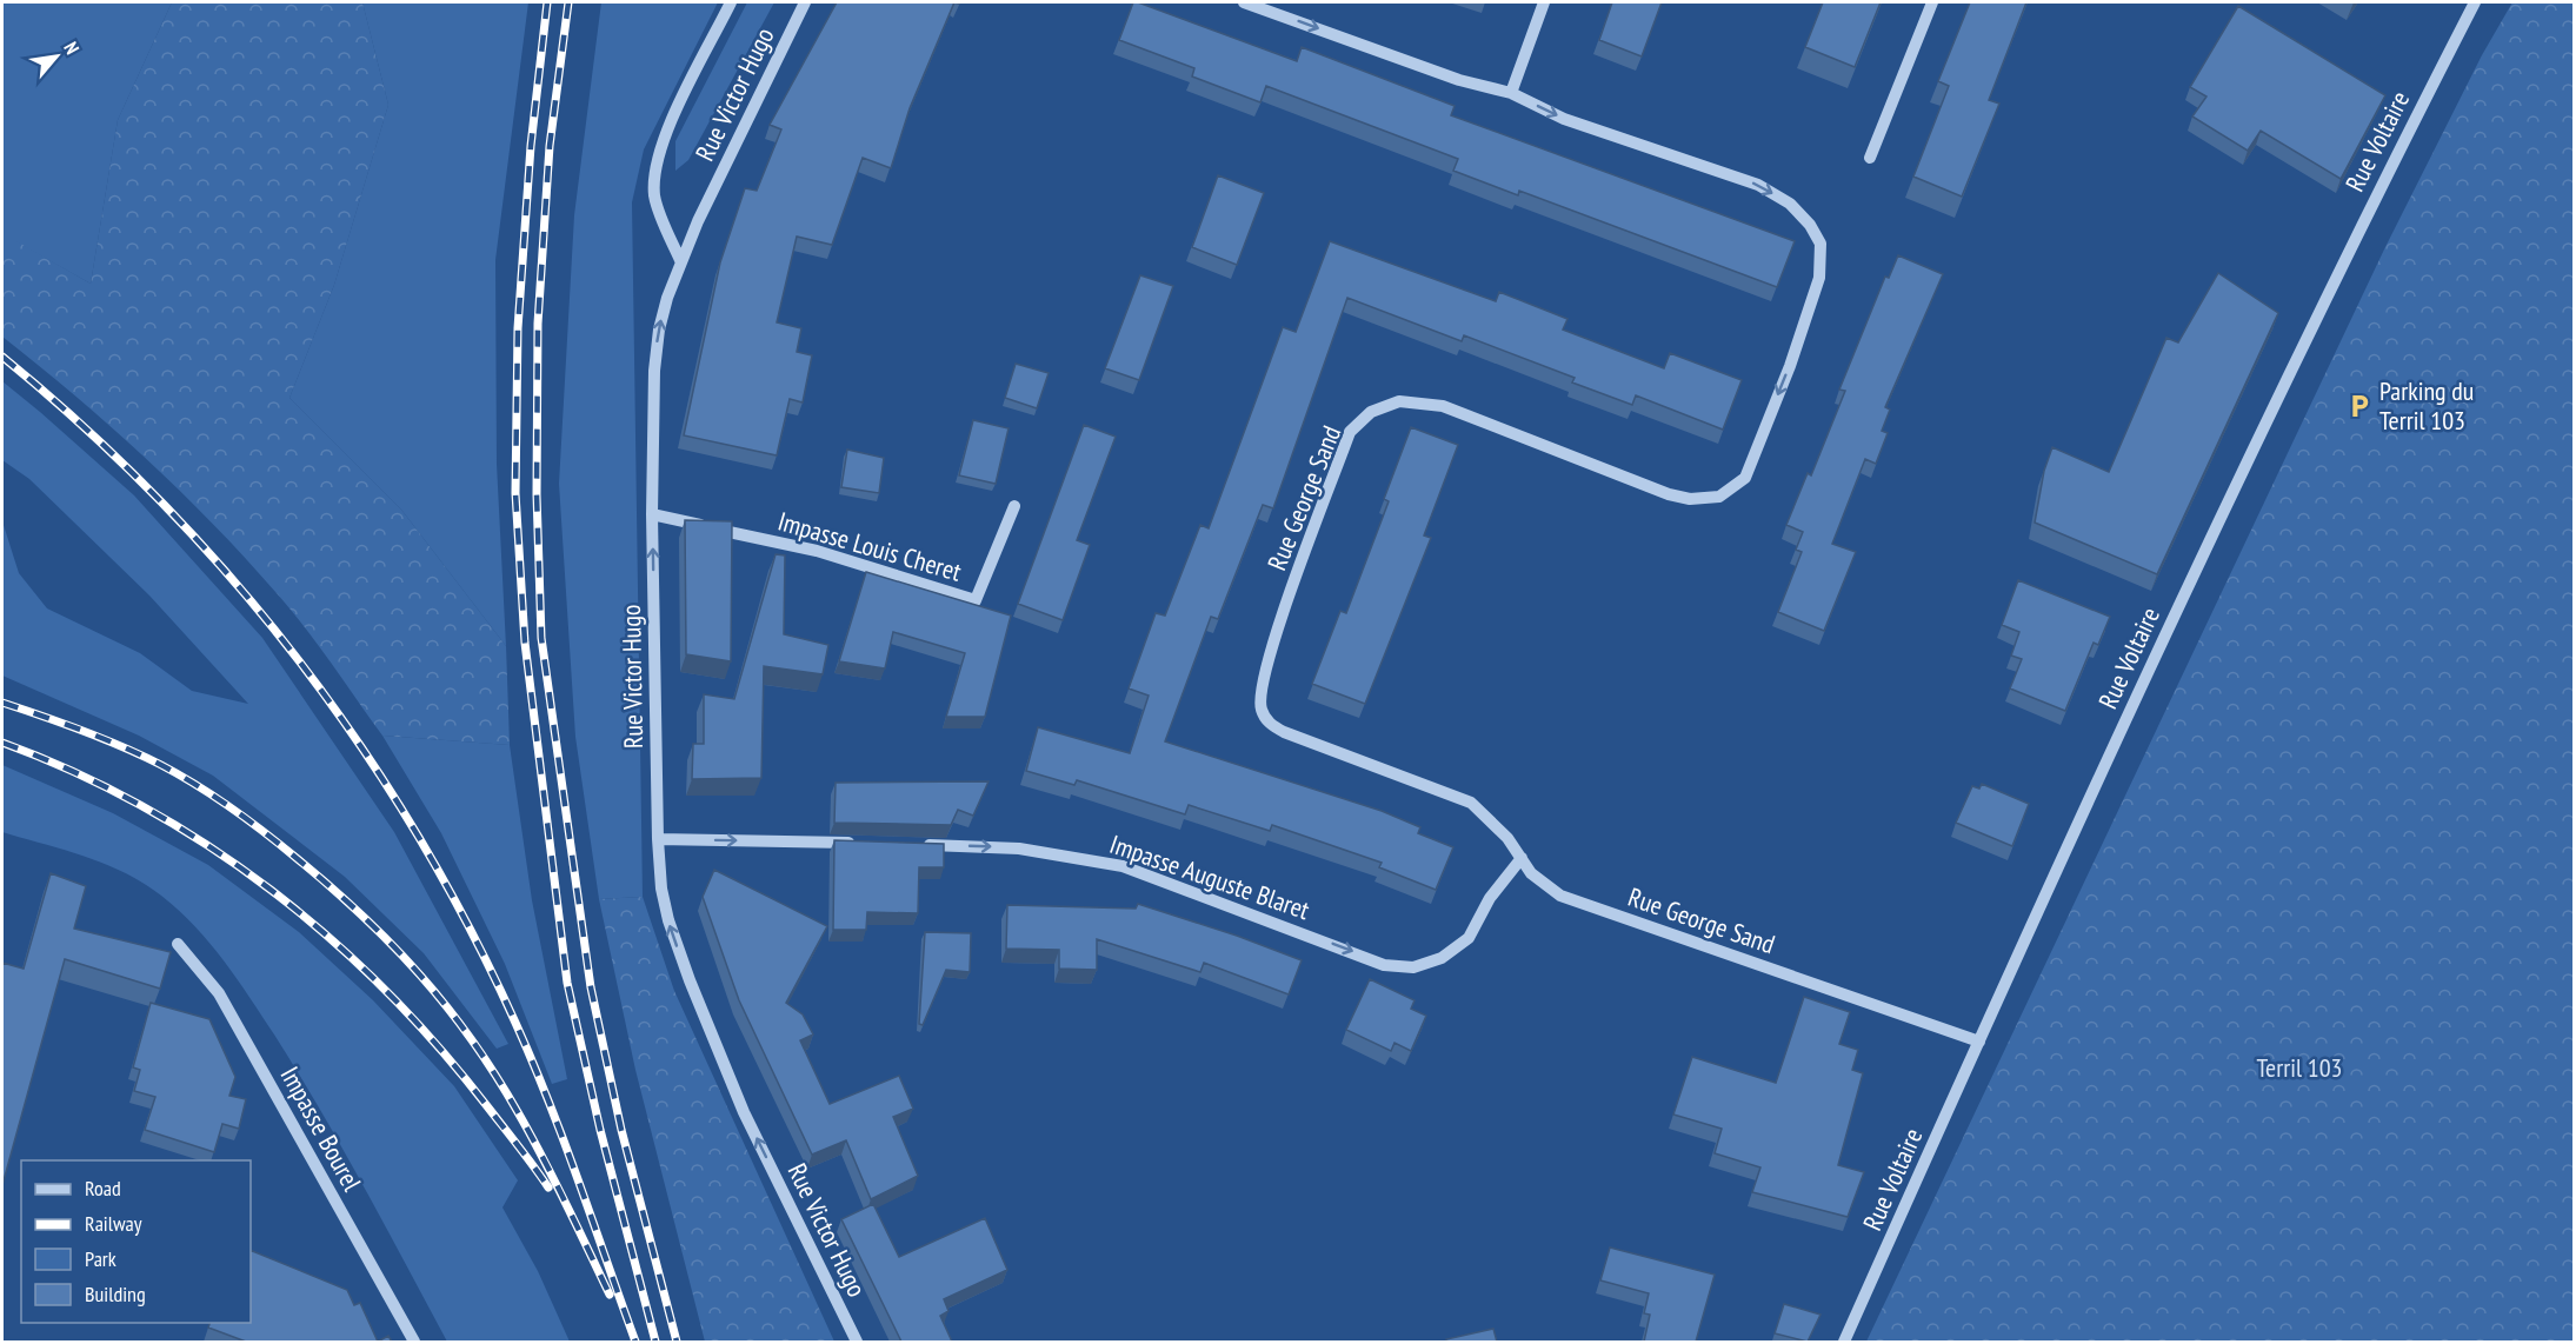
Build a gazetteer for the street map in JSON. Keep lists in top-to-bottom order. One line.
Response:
{"streets":{"street":["Rue Victor Hugo","Rue Voltaire","Rue George Sand","Impasse Louis Cheret","Impasse Auguste Blaret","Impasse Bourel"]},"crossings":[["Rue Victor Hugo","Impasse Louis Cheret"],["Rue Voltaire","Rue George Sand"],["Rue George Sand","Impasse Auguste Blaret"]],"one_way":["Rue Victor Hugo","Impasse Auguste Blaret"],"parks":["Terril 103"],"places":{"parking":["Parking du Terril 103"]},"legend":["Road","Railway","Park","Building"],"north":"top right"}
